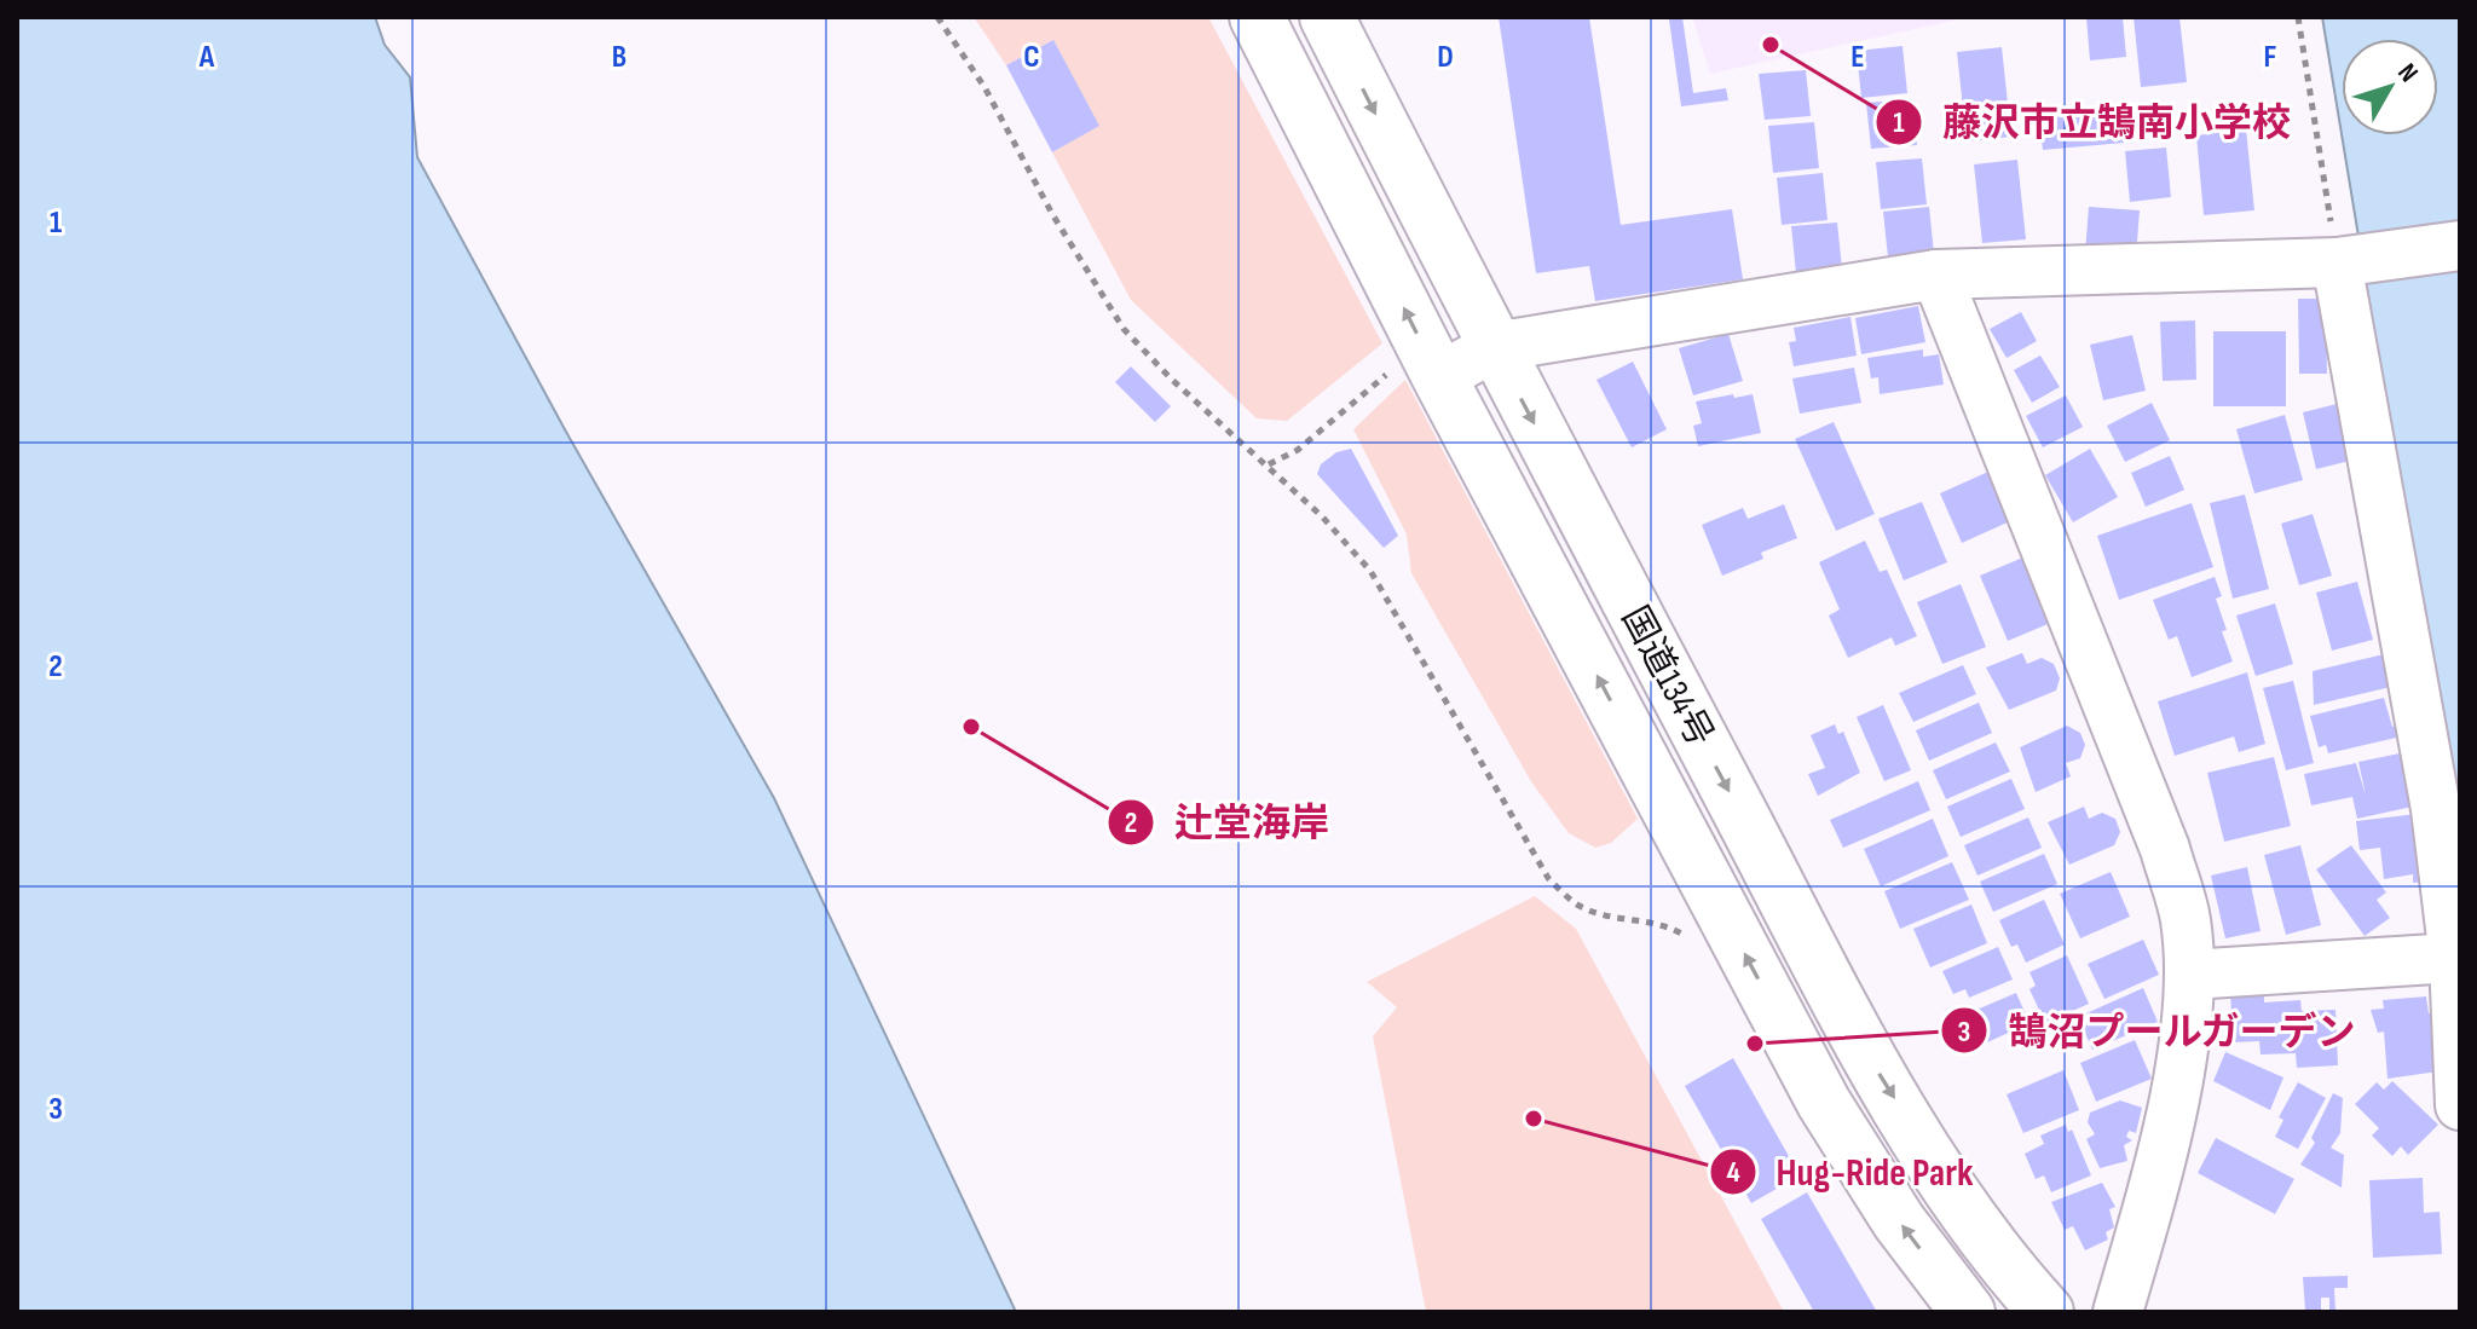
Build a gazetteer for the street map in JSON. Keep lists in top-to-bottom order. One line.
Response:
{"streets":{"highway":["国道134号"]},"places":["藤沢市立鵠南小学校","辻堂海岸","鵠沼プールガーデン","Hug-Ride Park"],"north":"top right","grid":{"columns":["A","B","C","D","E","F"],"rows":["1","2","3"]}}
